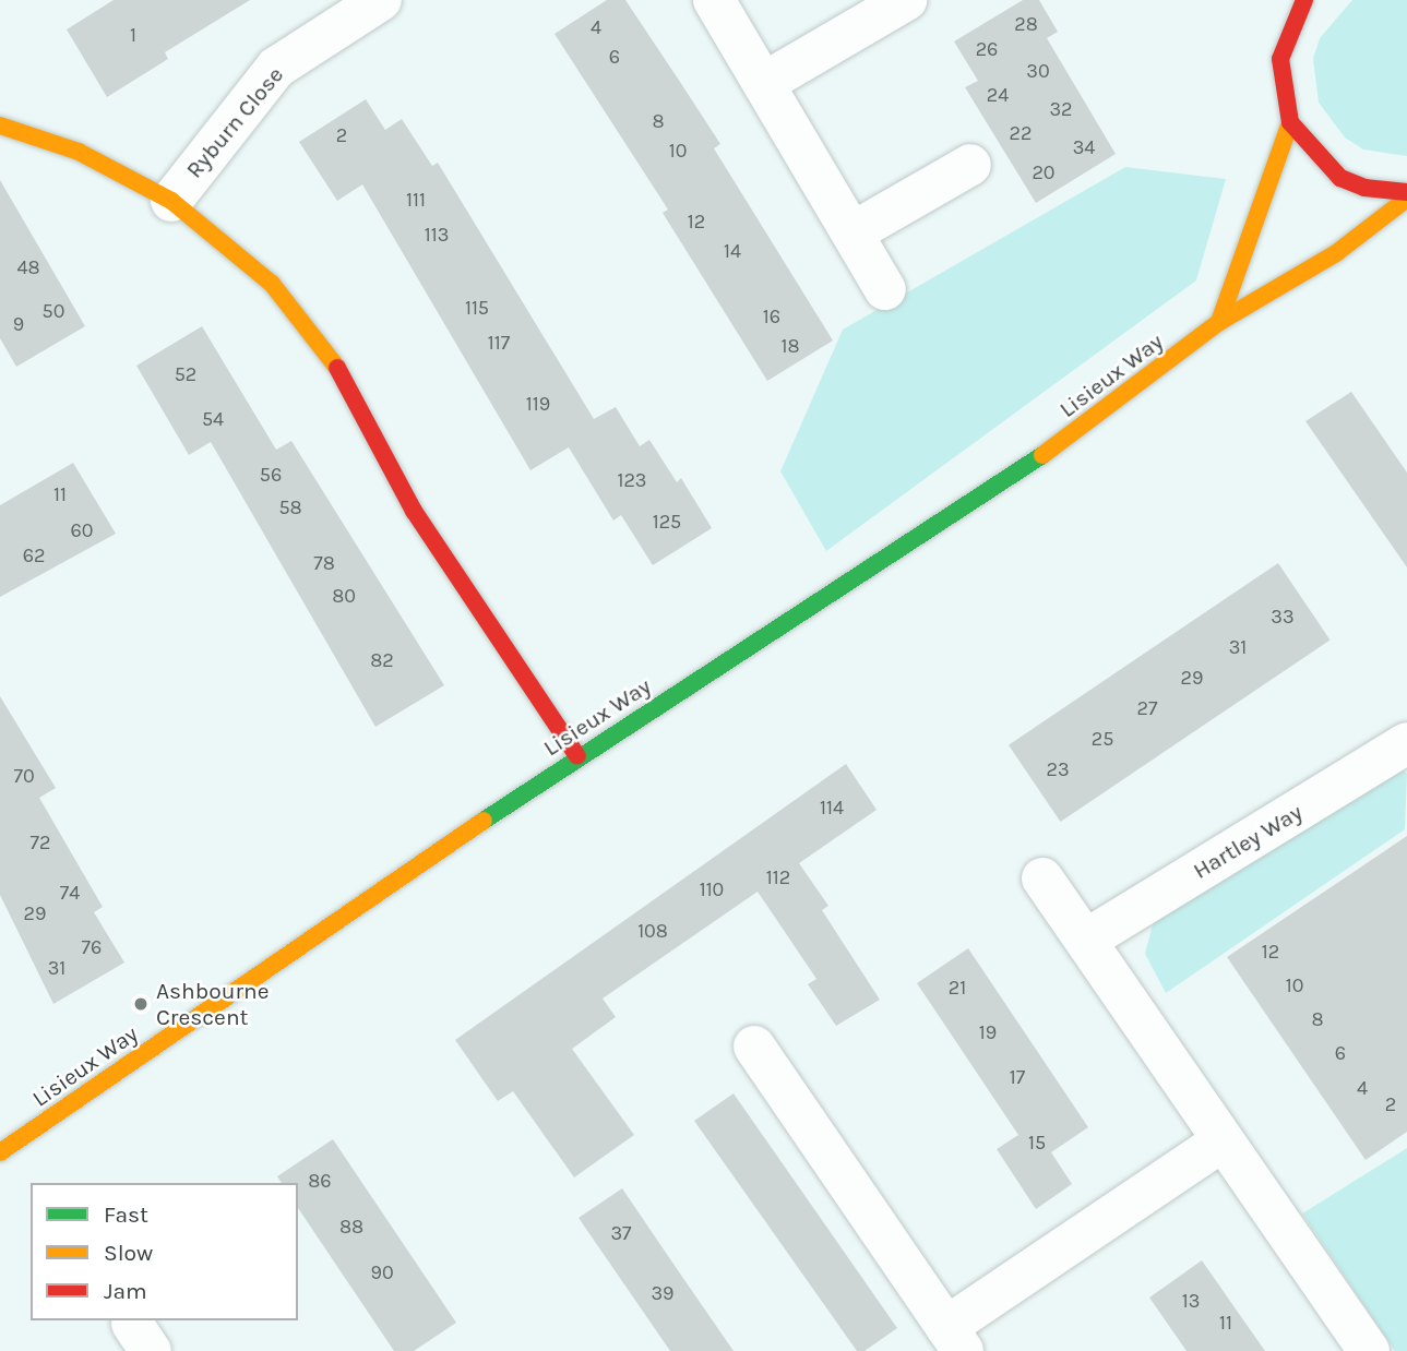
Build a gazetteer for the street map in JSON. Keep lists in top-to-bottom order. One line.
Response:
{"streets":{"street":["Ryburn Close","Lisieux Way","Hartley Way"]},"places":["Ashbourne Crescent"],"house_numbers":["28","4","1","26","6","30","24","32","8","22","2","34","10","20","111","12","113","14","48","115","50","16","9","117","18","52","119","54","56","123","11","58","125","60","62","78","80","33","31","82","29","27","25","23","70","114","72","112","110","74","29","108","76","12","31","10","21","8","19","6","17","4","2","15","86","88","37","90","39","13","11"],"legend":["Fast","Slow","Jam"]}
